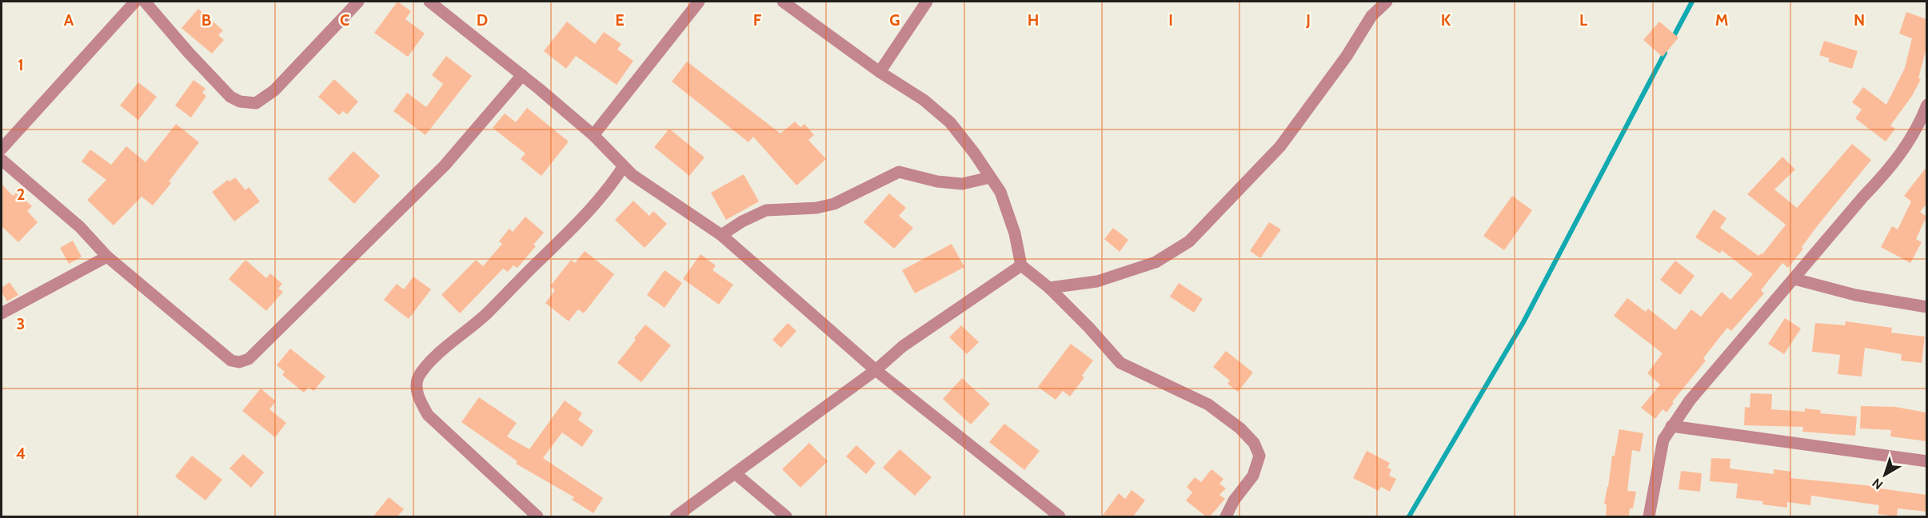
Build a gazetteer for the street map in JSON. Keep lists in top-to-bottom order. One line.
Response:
{"north":"bottom left","grid":{"columns":["A","B","C","D","E","F","G","H","I","J","K","L","M","N"],"rows":["1","2","3","4"]}}
